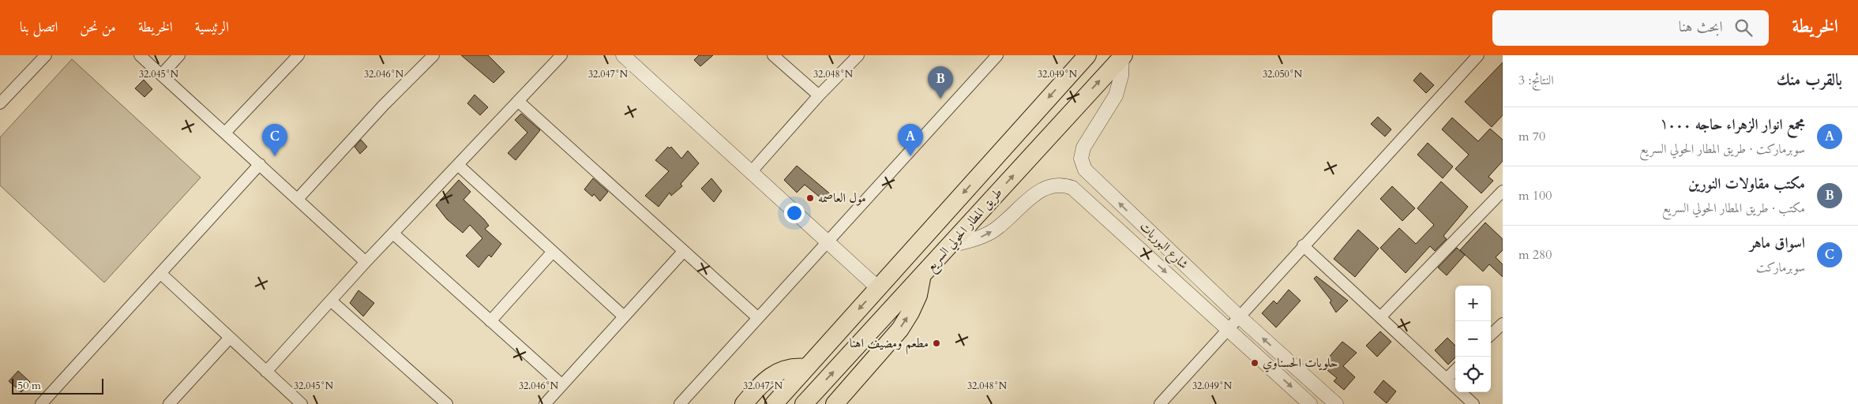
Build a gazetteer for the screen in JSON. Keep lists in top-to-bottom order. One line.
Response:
{"streets":{"highway":["طريق المطار الحولي السريع"],"street":["شارع البوريات"]},"crossings":[["طريق المطار الحولي السريع","شارع البوريات"]],"places":["مول العاصمه","مطعم ومضيف اهنا","حلويات الحسناوي"],"scale_bar":"50 m","page":{"header":"الخريطة","search":"ابحث هنا","nav":["الرئيسية","الخريطة","من نحن","اتصل بنا"],"heading":["بالقرب منك","النتائج: 3"],"pins":["B","A","C"],"list":[{"mark":"A","name":"مجمع انوار الزهراء حاجه ١٠٠٠","note":"سوبرماركت · طريق المطار الحولي السريع","value":"70 m"},{"mark":"B","name":"مكتب مقاولات النورين","note":"مكتب · طريق المطار الحولي السريع","value":"100 m"},{"mark":"C","name":"اسواق ماهر","note":"سوبرماركت","value":"280 m"}],"map_buttons":["+","−"],"scale":"50 m"},"coordinates":["32.045°N","32.046°N","32.047°N","32.048°N","32.049°N","32.050°N"]}
